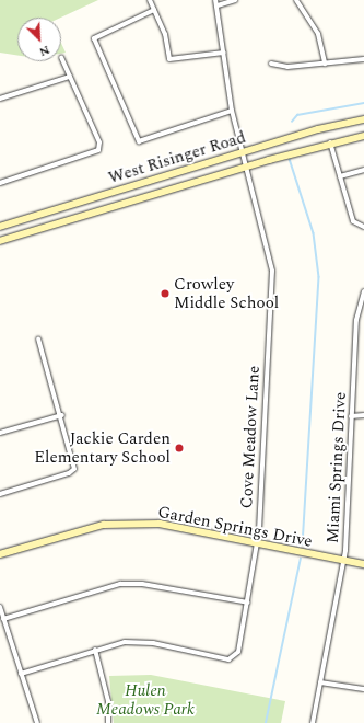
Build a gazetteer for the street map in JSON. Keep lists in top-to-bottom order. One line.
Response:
{"streets":{"main road":["West Risinger Road","Garden Springs Drive"],"street":["Cove Meadow Lane","Miami Springs Drive"]},"crossings":[["West Risinger Road","Cove Meadow Lane"],["Cove Meadow Lane","Garden Springs Drive"],["Miami Springs Drive","Garden Springs Drive"]],"parks":["Hulen Meadows Park"],"places":["Crowley Middle School","Jackie Carden Elementary School"],"north":"bottom right"}
